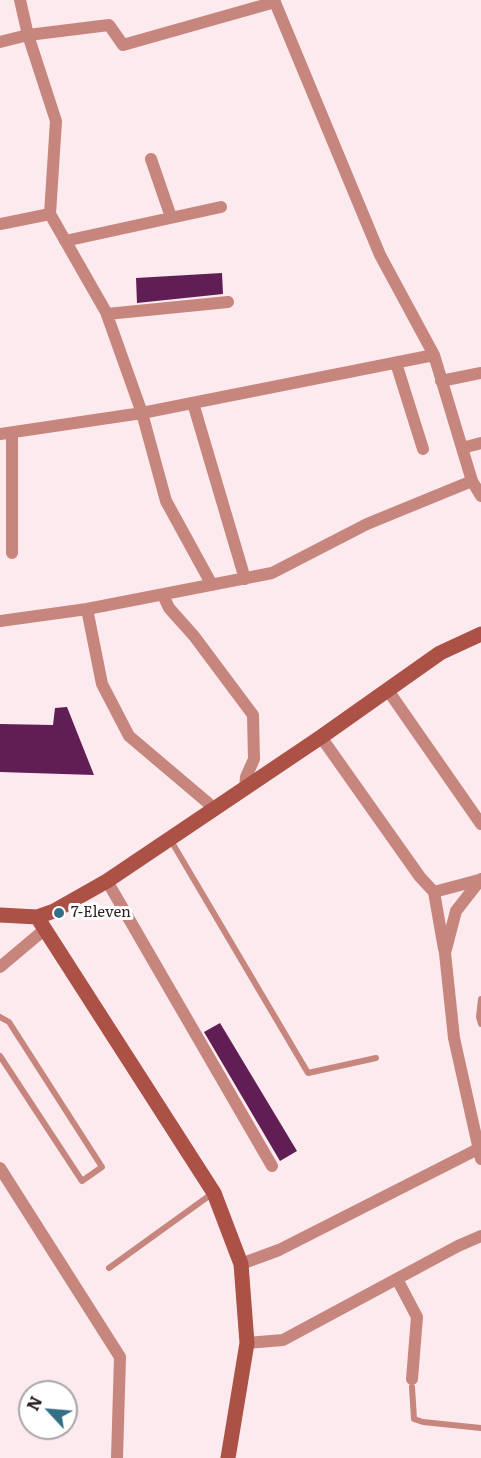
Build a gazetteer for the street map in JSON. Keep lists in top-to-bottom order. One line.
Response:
{"places":["7-Eleven"],"north":"top left"}
